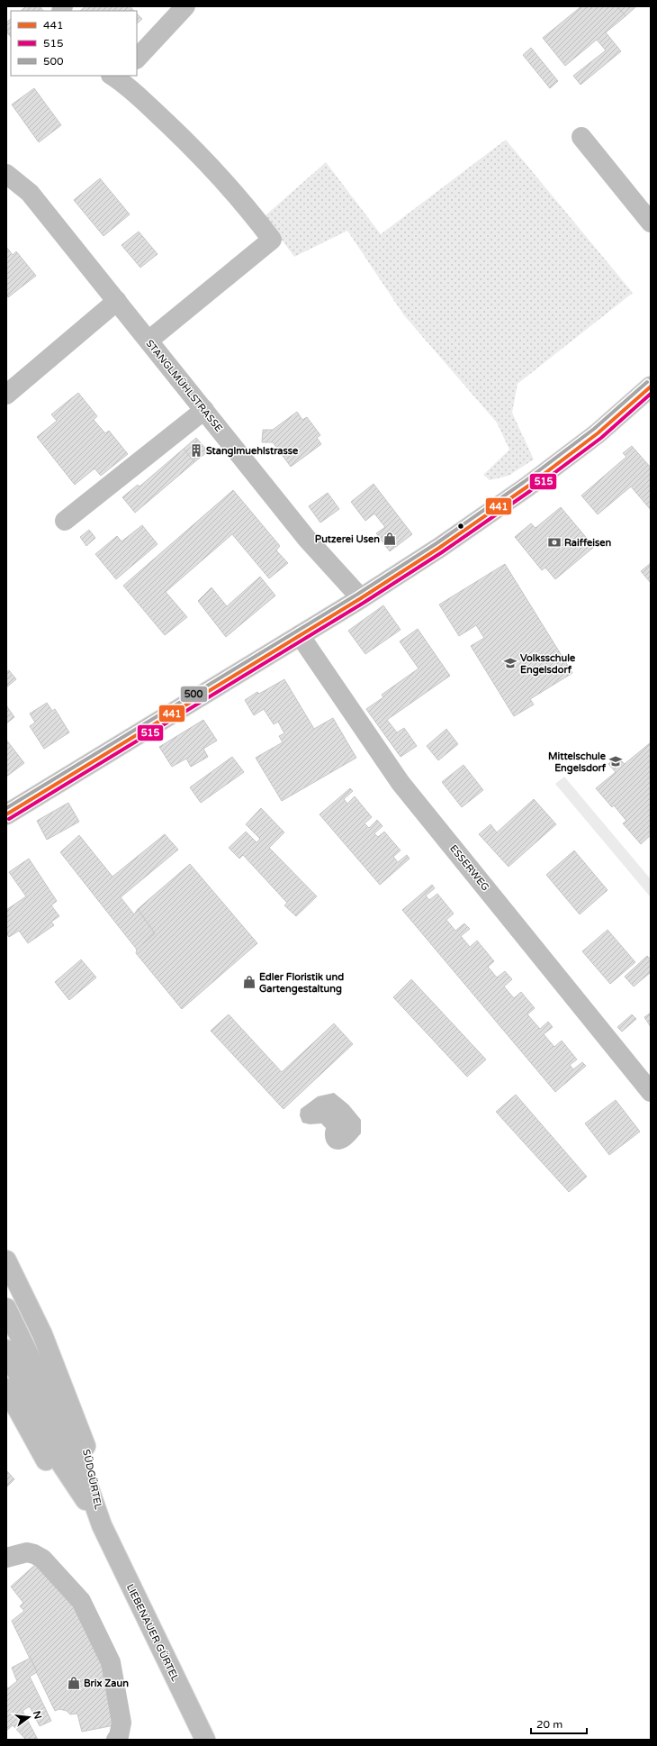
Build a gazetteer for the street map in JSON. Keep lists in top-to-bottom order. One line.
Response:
{"streets":{"main road":["STANGLMÜHLSTRASSE","ESSERWEG","SÜDGÜRTEL","LIEBENAUER GÜRTEL"]},"crossings":[["SÜDGÜRTEL","LIEBENAUER GÜRTEL"]],"places":{"building":["Stanglmuehlstrasse"],"shop":["Putzerei Usen","Edler Floristik und Gartengestaltung","Brix Zaun"],"bank":["Raiffeisen"],"school or university":["Volksschule Engelsdorf","Mittelschule Engelsdorf"]},"lines":["transit line 500","transit line 441","transit line 515"],"legend":["441","515","500"],"scale_bar":"20 m","north":"right"}
